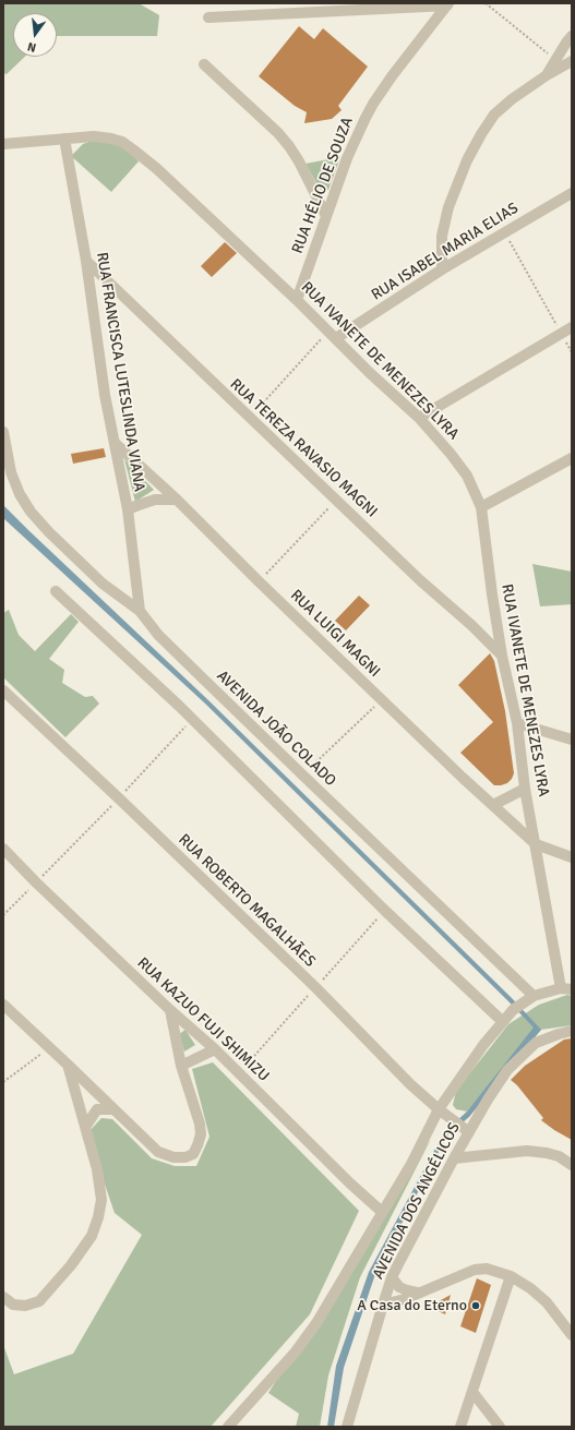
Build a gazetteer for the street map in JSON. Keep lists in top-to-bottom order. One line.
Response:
{"streets":{"street":["RUA HÉLIO DE SOUZA","RUA ISABEL MARIA ELIAS","RUA IVANETE DE MENEZES LYRA","RUA FRANCISCA LUTESLINDA VIANA","RUA TEREZA RAVASIO MAGNI","RUA LUIGI MAGNI","AVENIDA JOÃO COLADO","RUA ROBERTO MAGALHÃES","RUA KAZUO FUJI SHIMIZU","AVENIDA DOS ANGÉLICOS"]},"crossings":[["RUA HÉLIO DE SOUZA","RUA IVANETE DE MENEZES LYRA"],["RUA ISABEL MARIA ELIAS","RUA IVANETE DE MENEZES LYRA"],["RUA IVANETE DE MENEZES LYRA","RUA FRANCISCA LUTESLINDA VIANA"],["RUA IVANETE DE MENEZES LYRA","RUA TEREZA RAVASIO MAGNI"],["RUA IVANETE DE MENEZES LYRA","RUA LUIGI MAGNI"],["RUA FRANCISCA LUTESLINDA VIANA","RUA TEREZA RAVASIO MAGNI"],["RUA FRANCISCA LUTESLINDA VIANA","RUA LUIGI MAGNI"],["RUA FRANCISCA LUTESLINDA VIANA","AVENIDA JOÃO COLADO"],["RUA ROBERTO MAGALHÃES","AVENIDA DOS ANGÉLICOS"]],"places":["A Casa do Eterno"],"north":"bottom"}
